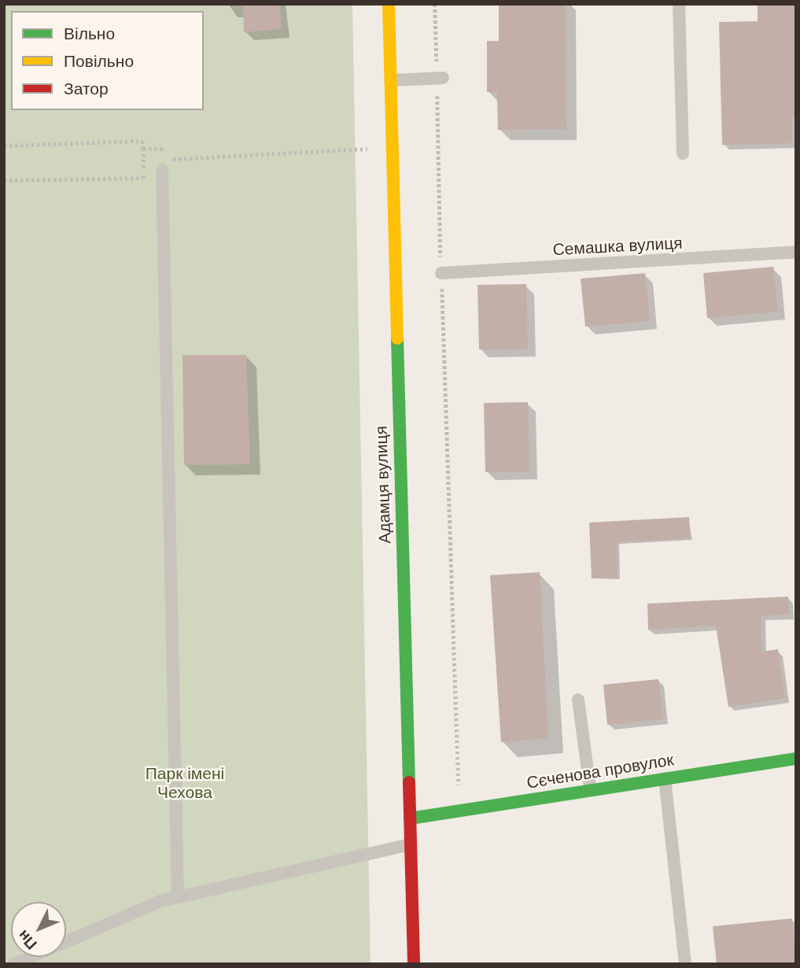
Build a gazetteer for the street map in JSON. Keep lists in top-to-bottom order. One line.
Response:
{"streets":{"street":["Адамця вулиця","Сєченова провулок"],"lane":["Семашка вулиця"]},"crossings":[["Адамця вулиця","Сєченова провулок"]],"parks":["Парк імені Чехова"],"legend":["Вільно","Повільно","Затор"],"north":"bottom left"}
